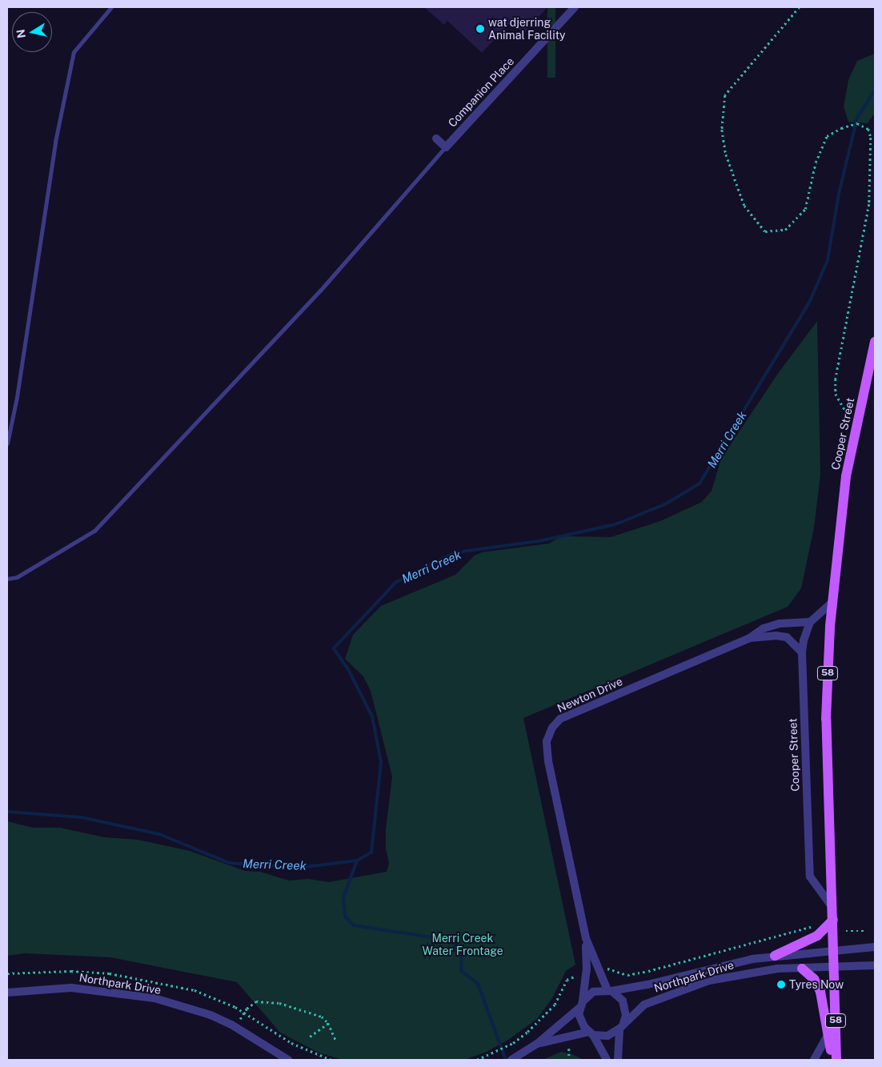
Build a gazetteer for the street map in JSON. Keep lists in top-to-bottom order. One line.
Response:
{"streets":{"main road":["Cooper Street","58"],"street":["Companion Place","Newton Drive","Northpark Drive"]},"crossings":[["Cooper Street","Newton Drive"],["Cooper Street","Northpark Drive"],["Newton Drive","Northpark Drive"]],"water":["Merri Creek"],"parks":["Merri Creek Water Frontage"],"places":["wat djerring Animal Facility","Tyres Now"],"north":"left"}
